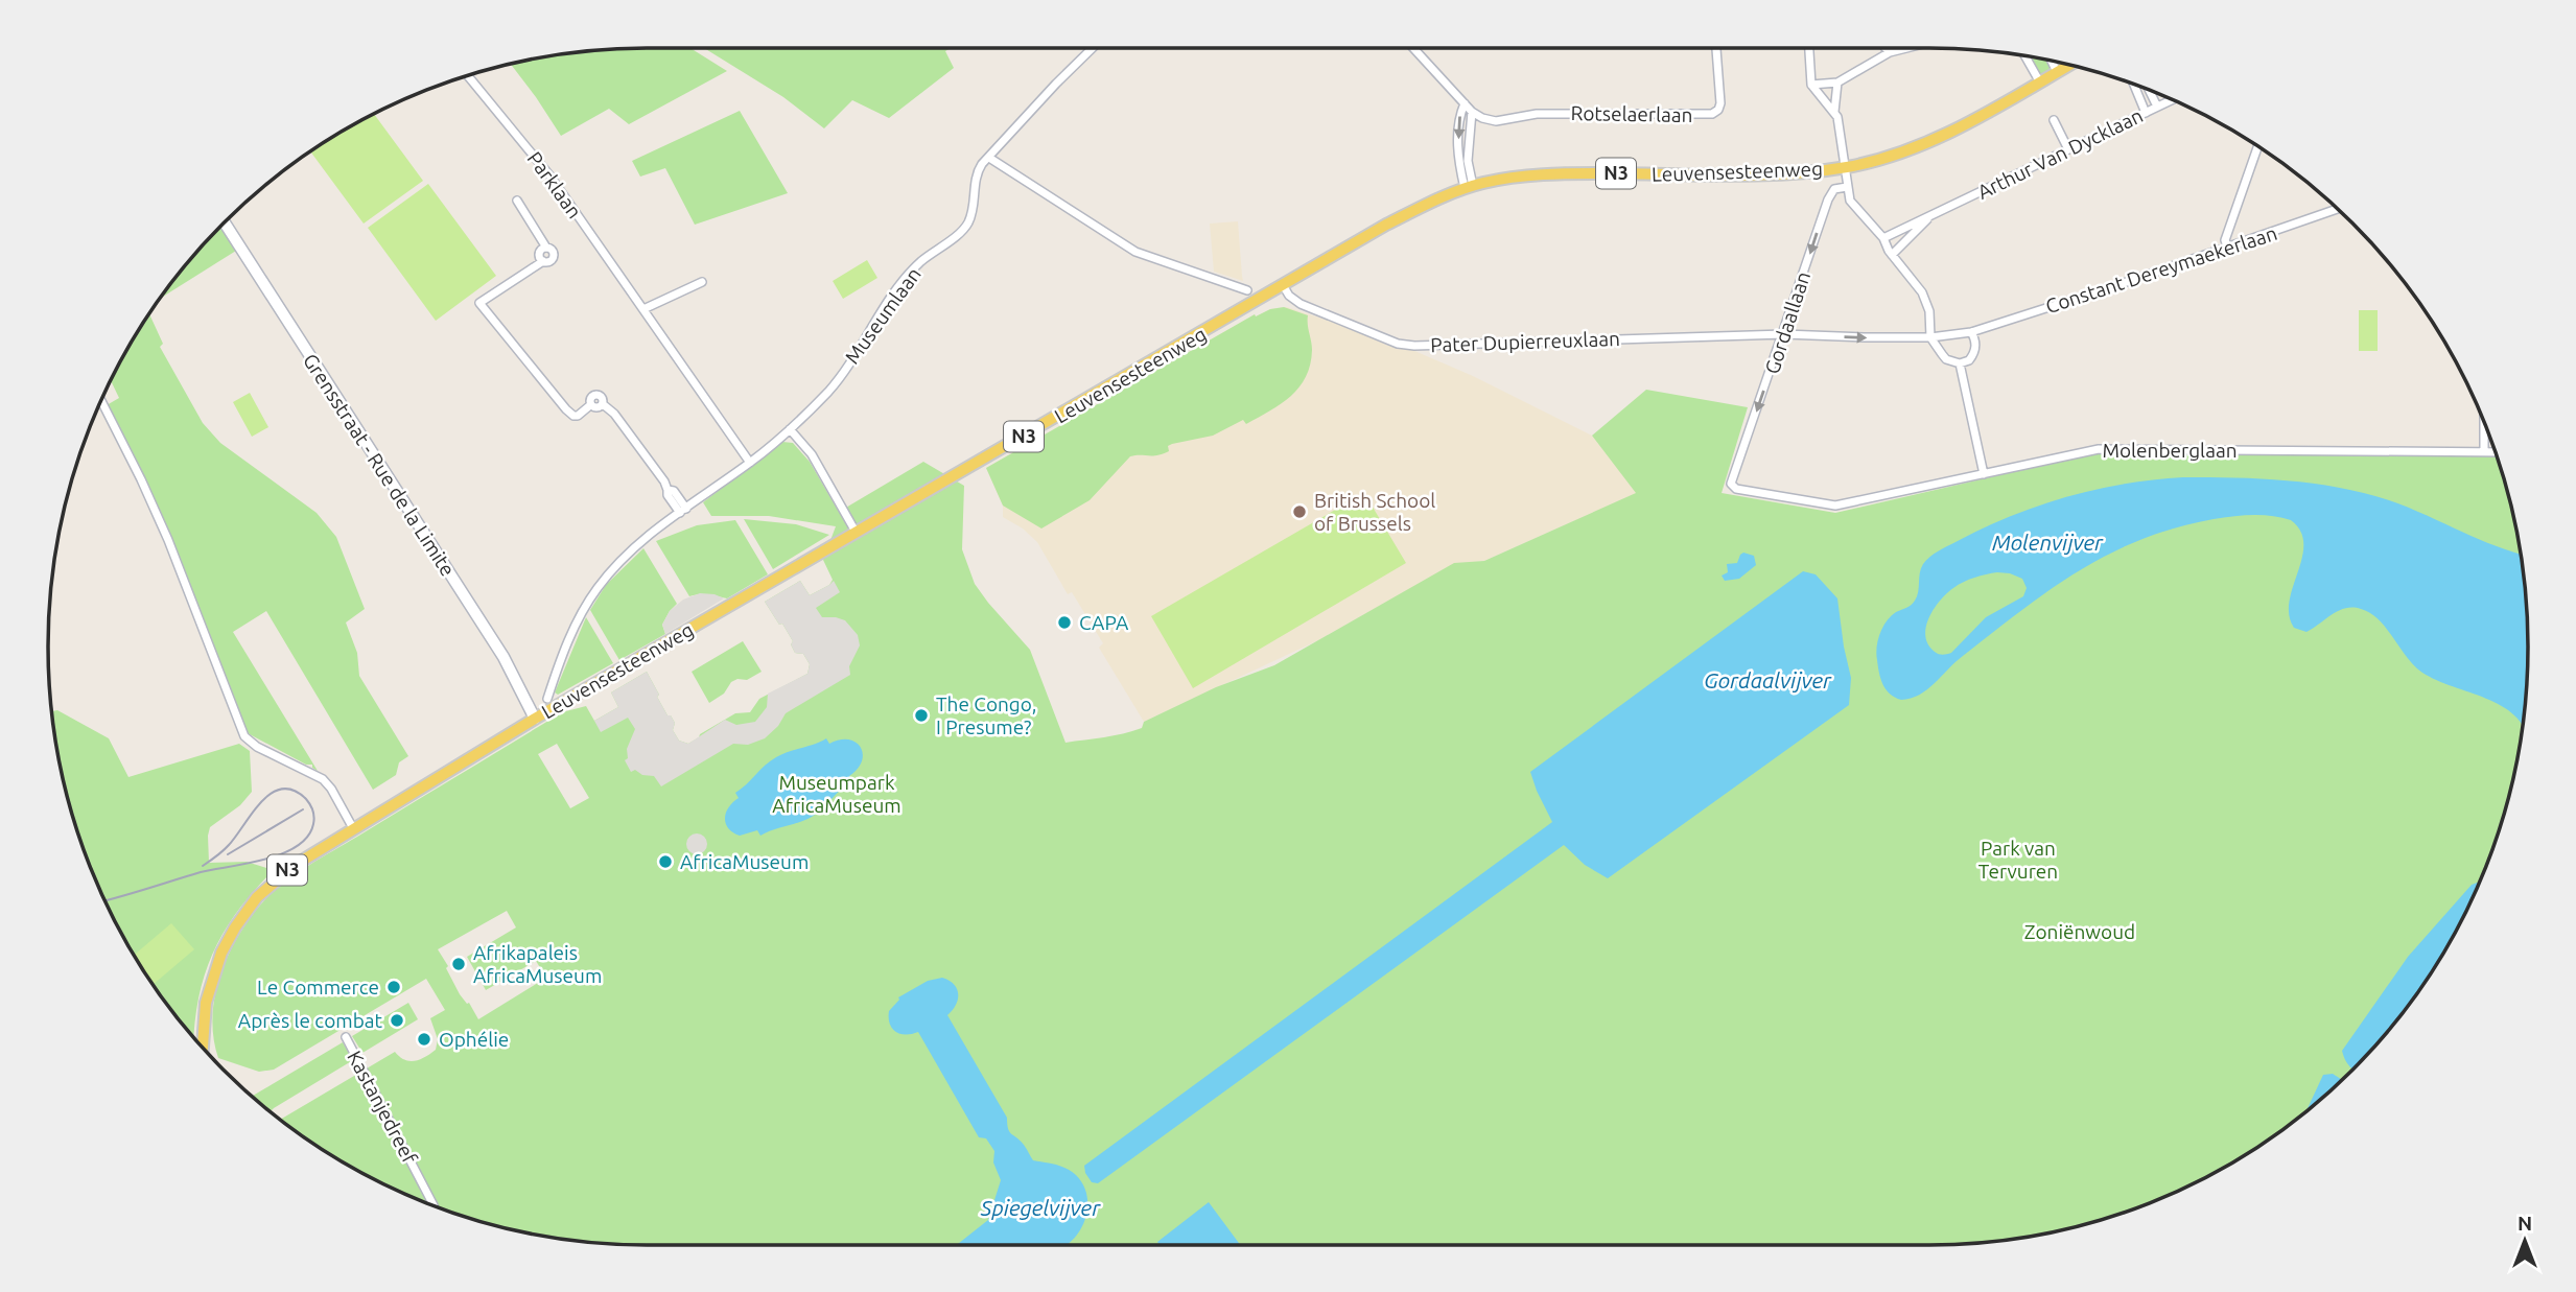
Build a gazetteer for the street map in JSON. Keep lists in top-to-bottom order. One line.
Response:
{"streets":{"main road":["Leuvensesteenweg","N3"],"street":["Rotselaerlaan","Arthur Van Dycklaan","Parklaan","Constant Dereymaekerlaan","Museumlaan","Gordaallaan","Pater Dupierreuxlaan","Molenberglaan","Grensstraat - Rue de la Limite","Kastanjedreef"]},"crossings":[["Leuvensesteenweg","Pater Dupierreuxlaan"],["Leuvensesteenweg","Grensstraat - Rue de la Limite"],["Parklaan","Museumlaan"],["Constant Dereymaekerlaan","Pater Dupierreuxlaan"],["Gordaallaan","Pater Dupierreuxlaan"],["Gordaallaan","Molenberglaan"]],"one_way":["Gordaallaan"],"water":["Molenvijver","Gordaalvijver","Spiegelvijver"],"parks":["Museumpark AfricaMuseum","Park van Tervuren","Zoniënwoud"],"places":["British School of Brussels","CAPA","The Congo, I Presume?","AfricaMuseum","Afrikapaleis AfricaMuseum","Le Commerce","Après le combat","Ophélie"],"north":"top"}
